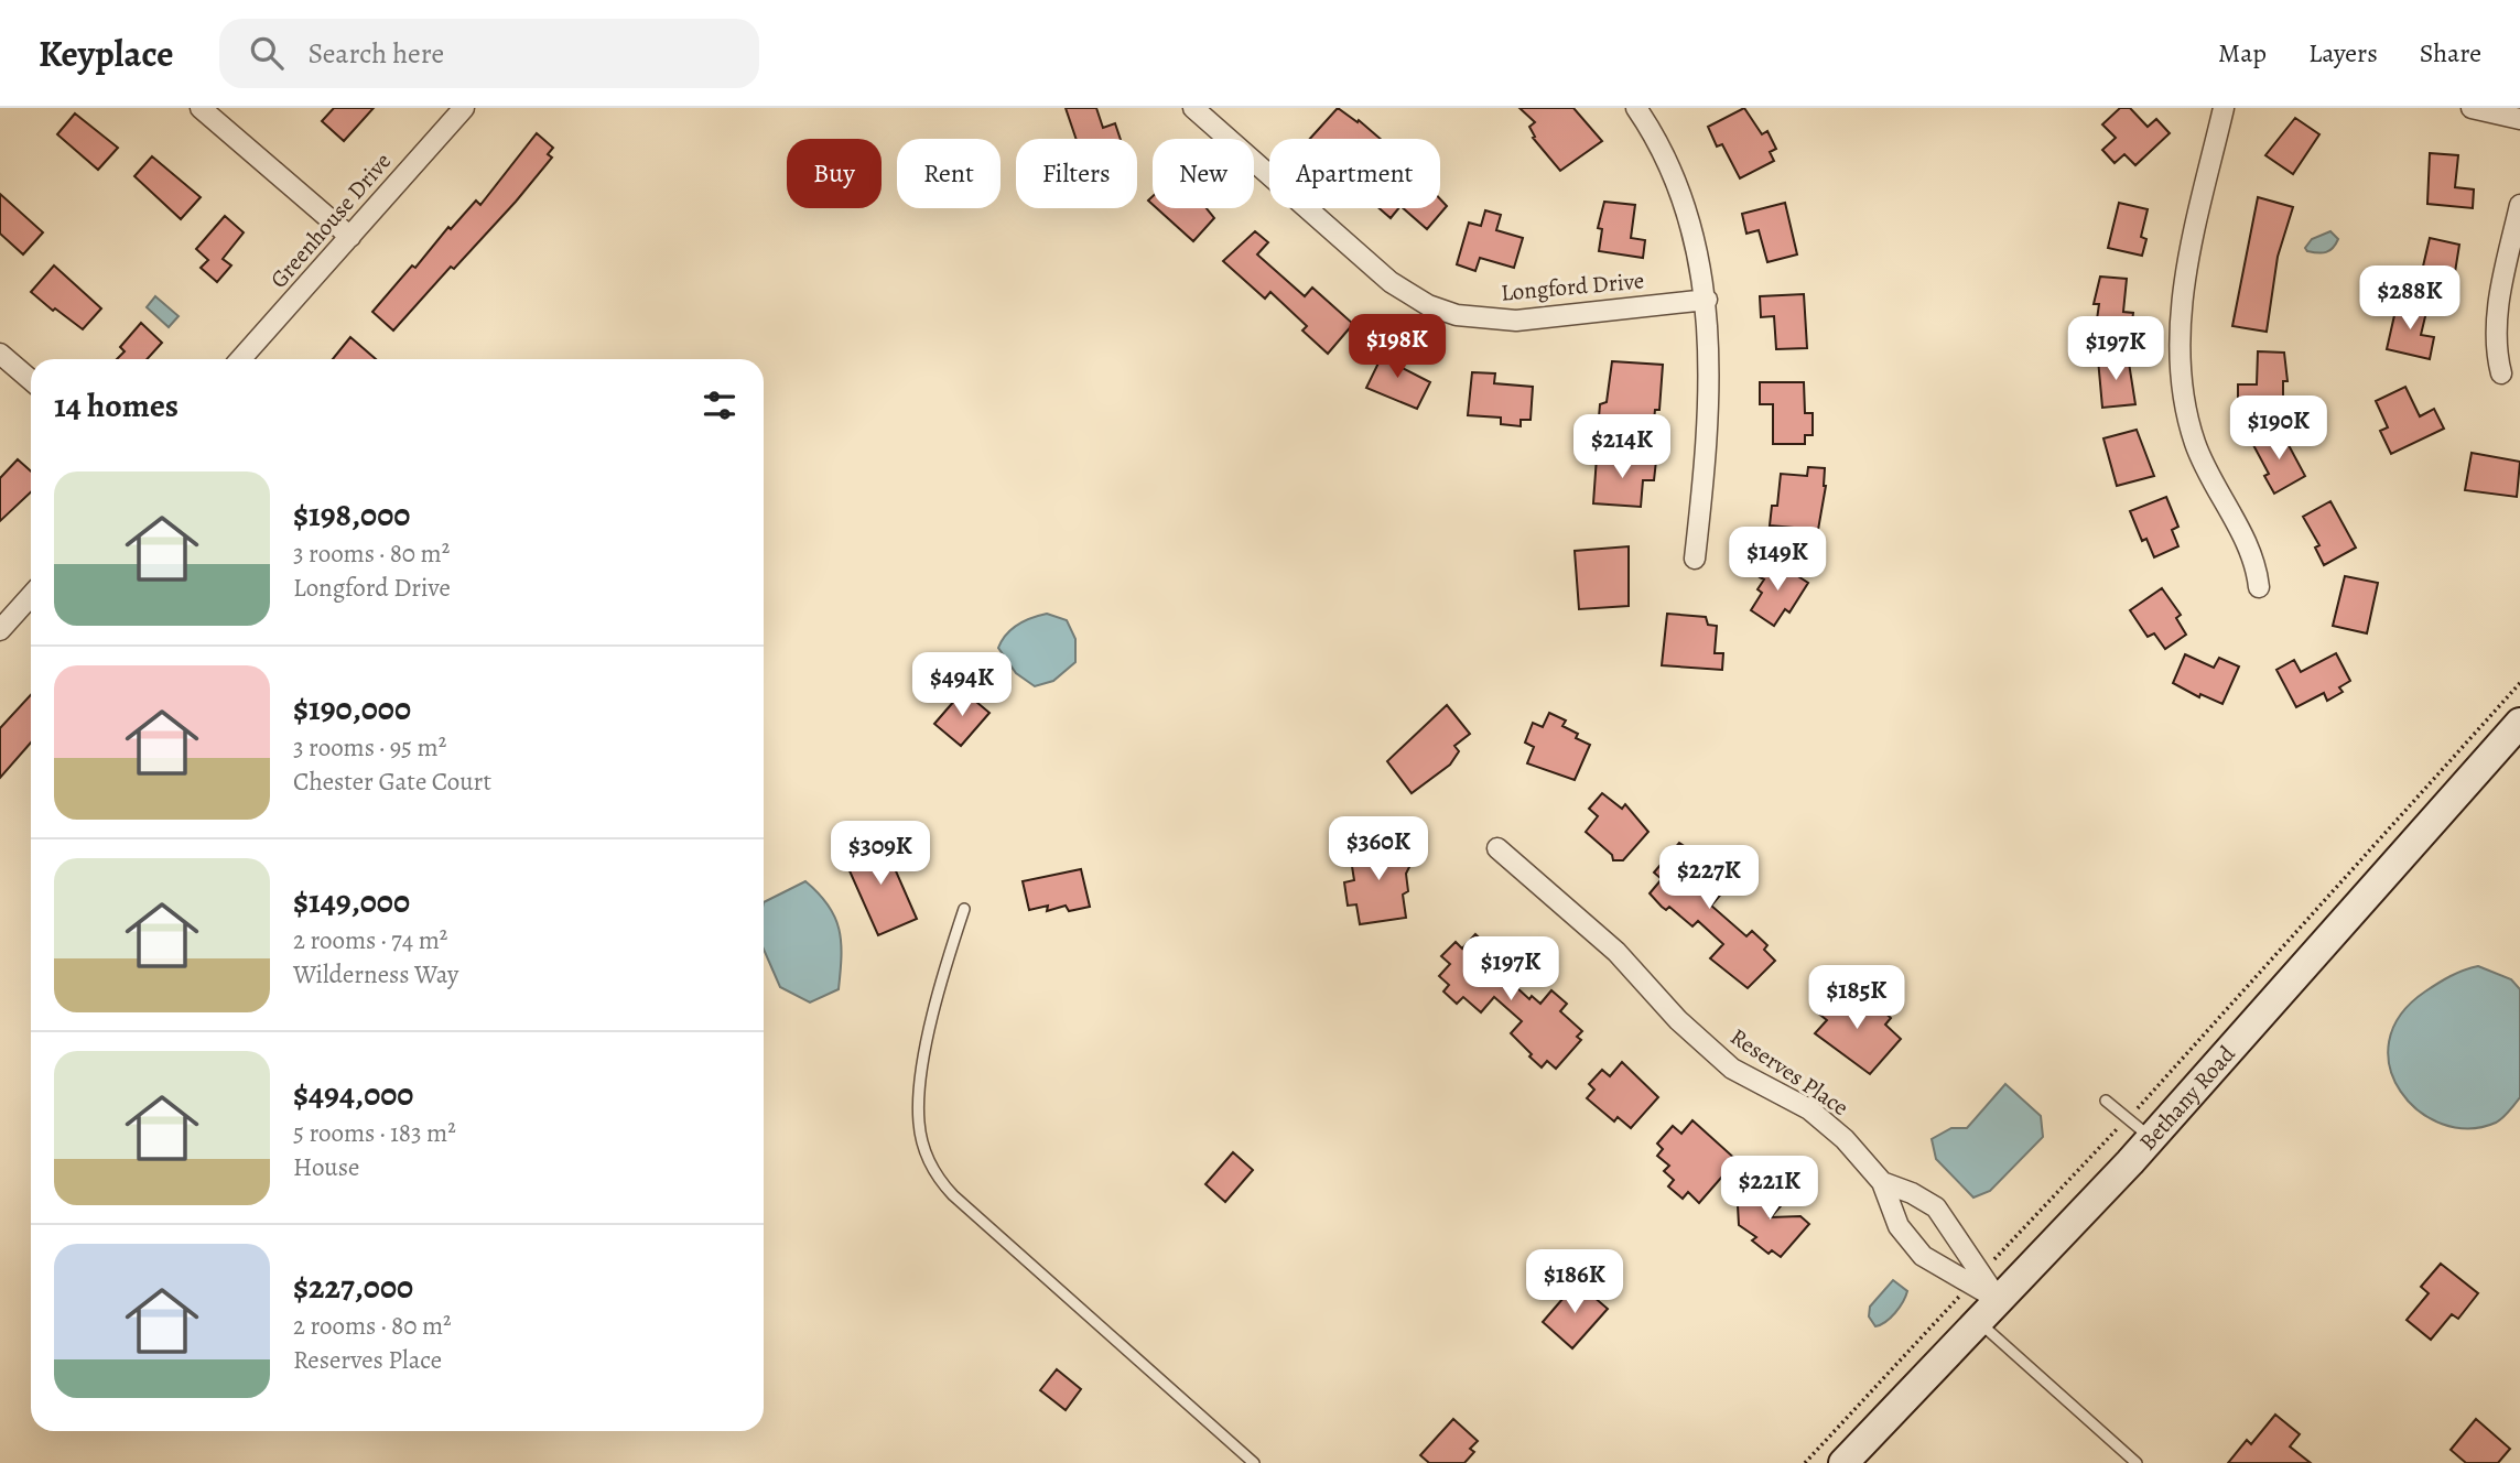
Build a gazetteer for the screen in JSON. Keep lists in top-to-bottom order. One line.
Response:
{"streets":{"main road":["Bethany Road"],"street":["Greenhouse Drive","Longford Drive","Reserves Place"]},"crossings":[["Reserves Place","Bethany Road"]],"page":{"header":"Keyplace","search":"Search here","nav":["Map","Layers","Share"],"chip":["Buy","Rent","Filters","New","Apartment"],"price":["$288K","$198K","$197K","$190K","$214K","$149K","$494K","$360K","$309K","$227K","$197K","$185K","$221K","$186K"],"heading":"14 homes","list":[{"name":"$198,000","note":"3 rooms · 80 m² · Longford Drive"},{"name":"$190,000","note":"3 rooms · 95 m² · Chester Gate Court"},{"name":"$149,000","note":"2 rooms · 74 m² · Wilderness Way"},{"name":"$494,000","note":"5 rooms · 183 m² · House"},{"name":"$227,000","note":"2 rooms · 80 m² · Reserves Place"}]}}
